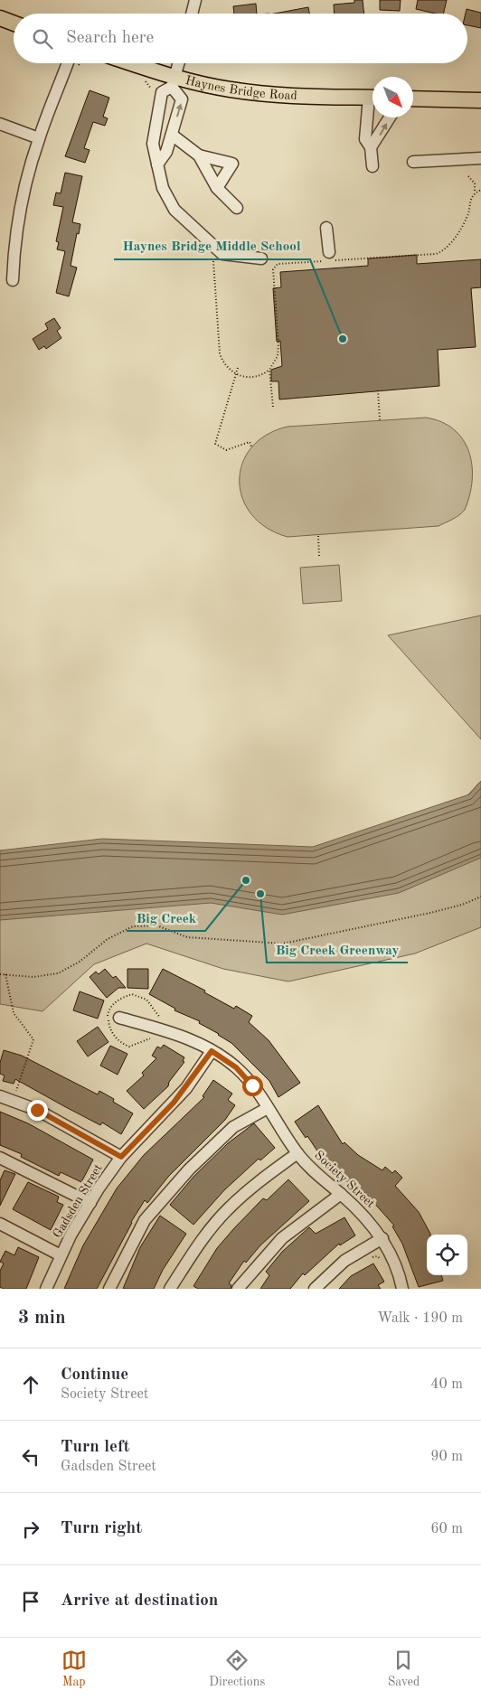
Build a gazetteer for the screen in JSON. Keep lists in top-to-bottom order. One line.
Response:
{"streets":{"main road":["Haynes Bridge Road"],"street":["Society Street","Gadsden Street"]},"crossings":[["Society Street","Gadsden Street"]],"places":["Haynes Bridge Middle School","Big Creek","Big Creek Greenway"],"north":"bottom right","page":{"search":"Search here","heading":["3 min","Walk · 190 m"],"list":[["Continue","Society Street","40 m"],["Turn left","Gadsden Street","90 m"],["Turn right","60 m"],"Arrive at destination"],"nav":["Map","Directions","Saved"]}}
